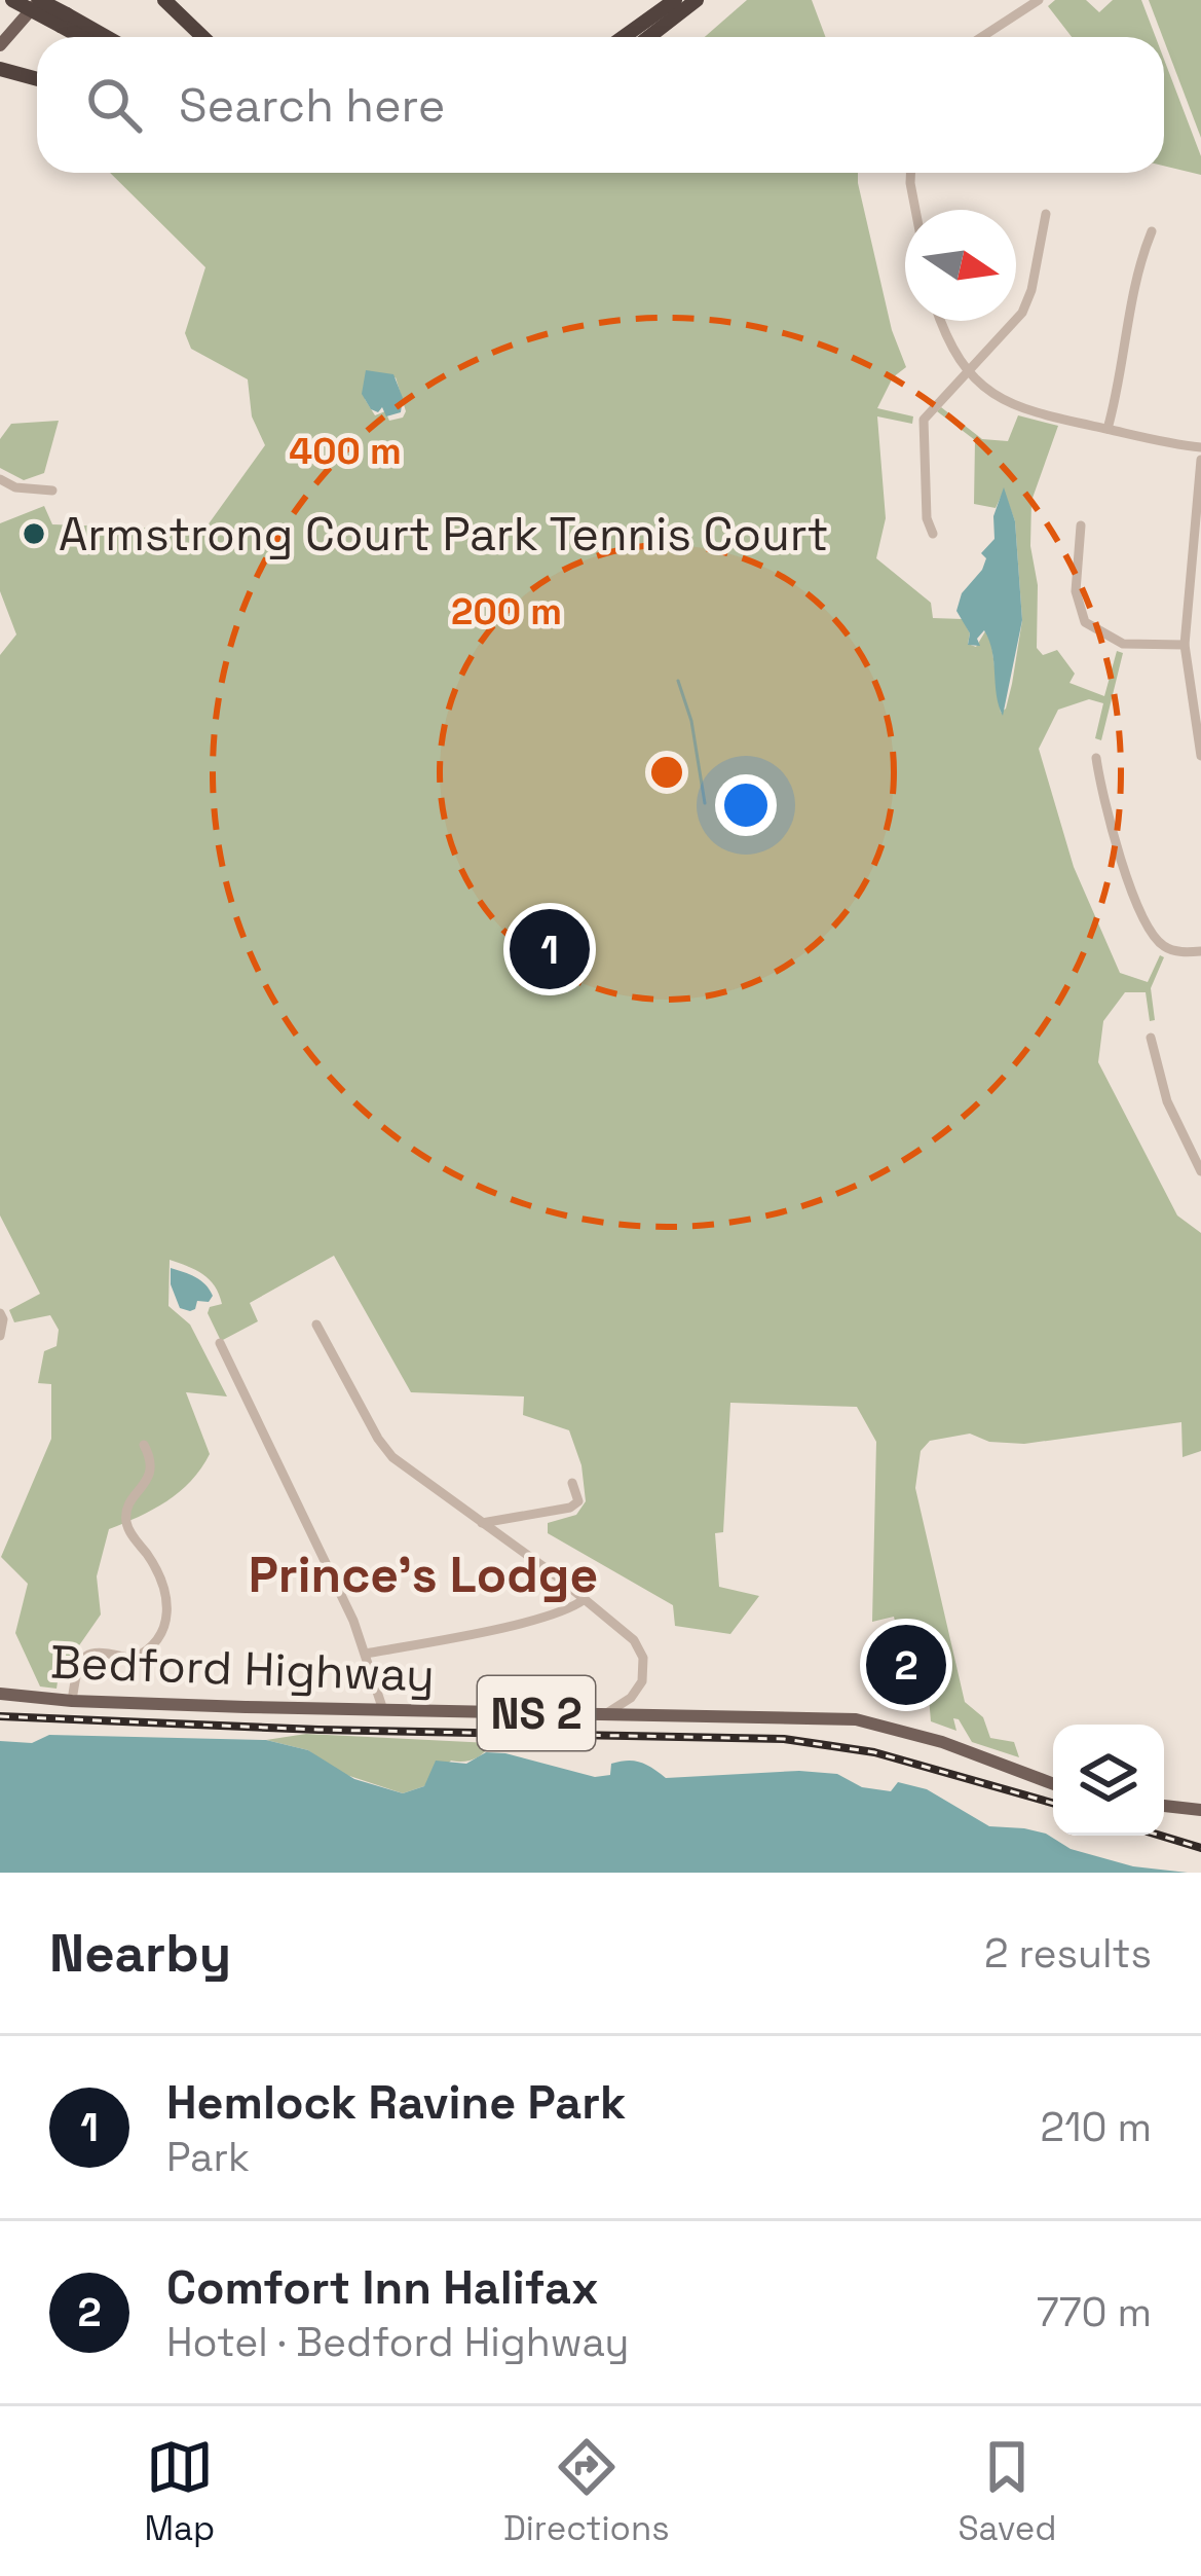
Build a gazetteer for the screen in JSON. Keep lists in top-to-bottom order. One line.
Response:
{"streets":{"main road":["Bedford Highway","NS 2"]},"districts":["Prince's Lodge"],"places":["Armstrong Court Park Tennis Court"],"north":"right","page":{"search":"Search here","pins":["1","2"],"heading":["Nearby","2 results"],"list":[{"mark":"1","name":"Hemlock Ravine Park","note":"Park","value":"210 m"},{"mark":"2","name":"Comfort Inn Halifax","note":"Hotel · Bedford Highway","value":"770 m"}],"nav":["Map","Directions","Saved"]},"rings":["400 m","200 m"]}
